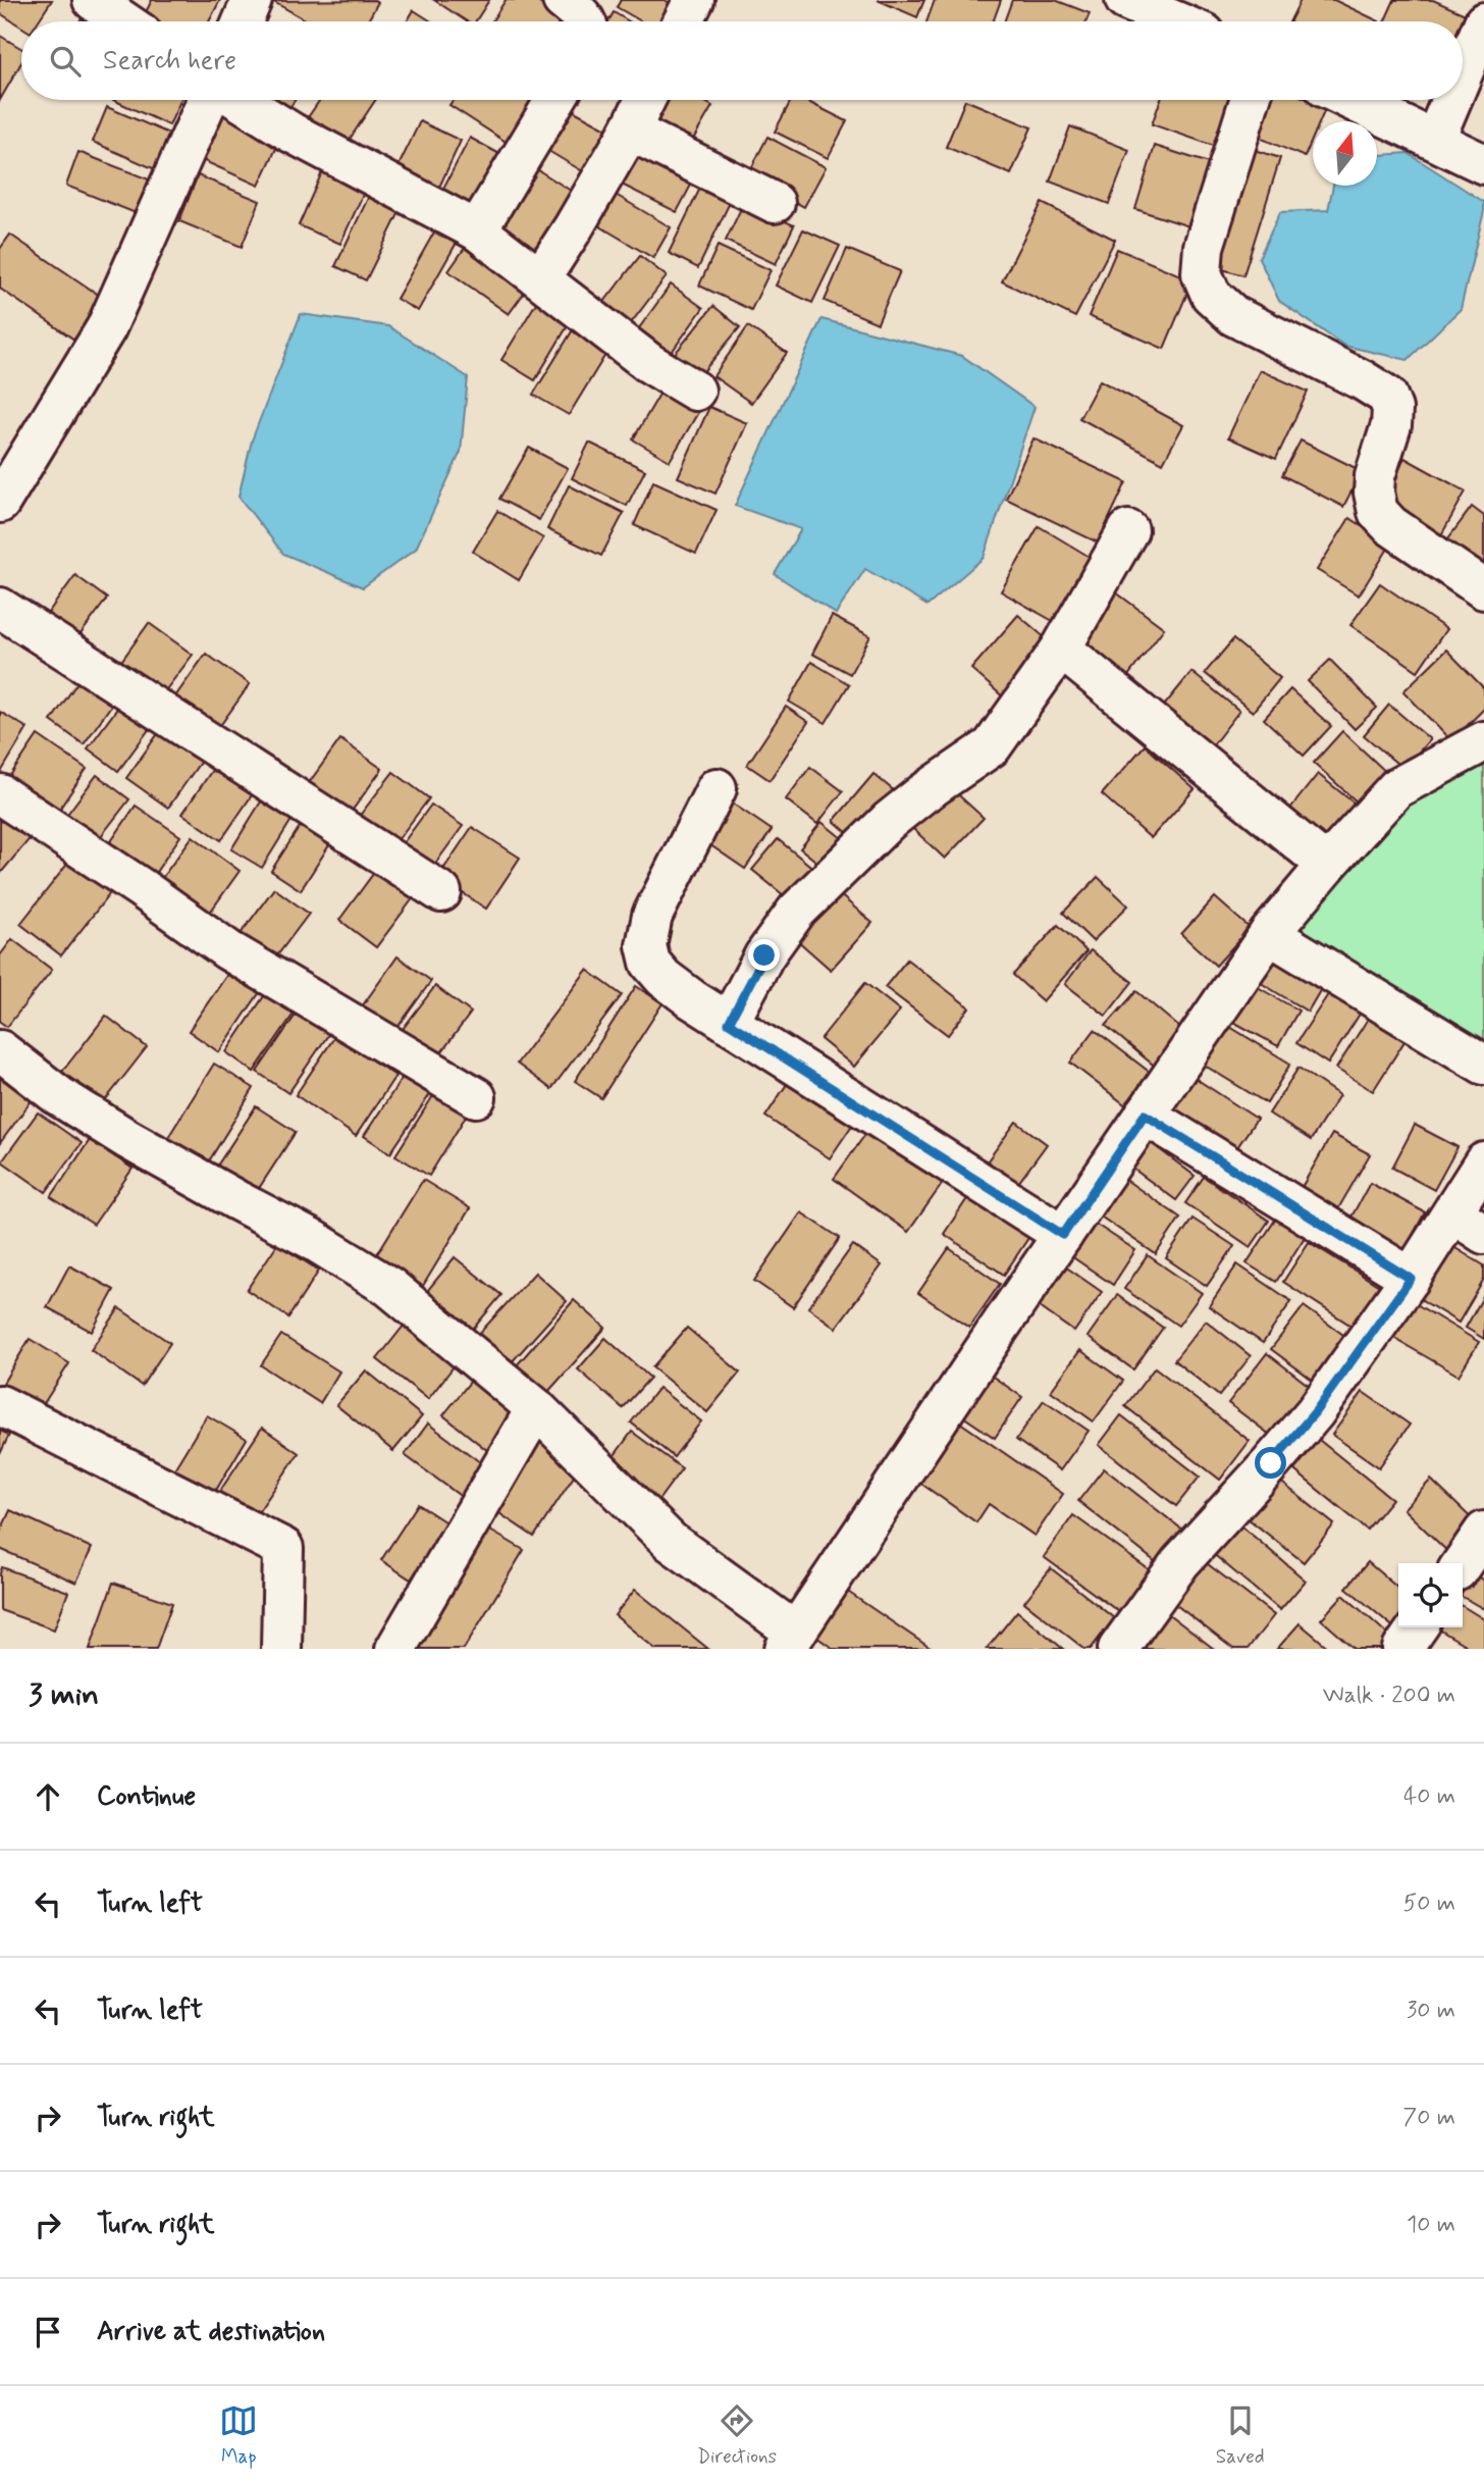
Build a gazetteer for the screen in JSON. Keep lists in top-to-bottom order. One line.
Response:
{"north":"top","page":{"search":"Search here","heading":["3 min","Walk · 200 m"],"list":[["Continue","40 m"],["Turn left","50 m"],["Turn left","30 m"],["Turn right","70 m"],["Turn right","10 m"],"Arrive at destination"],"nav":["Map","Directions","Saved"]}}
